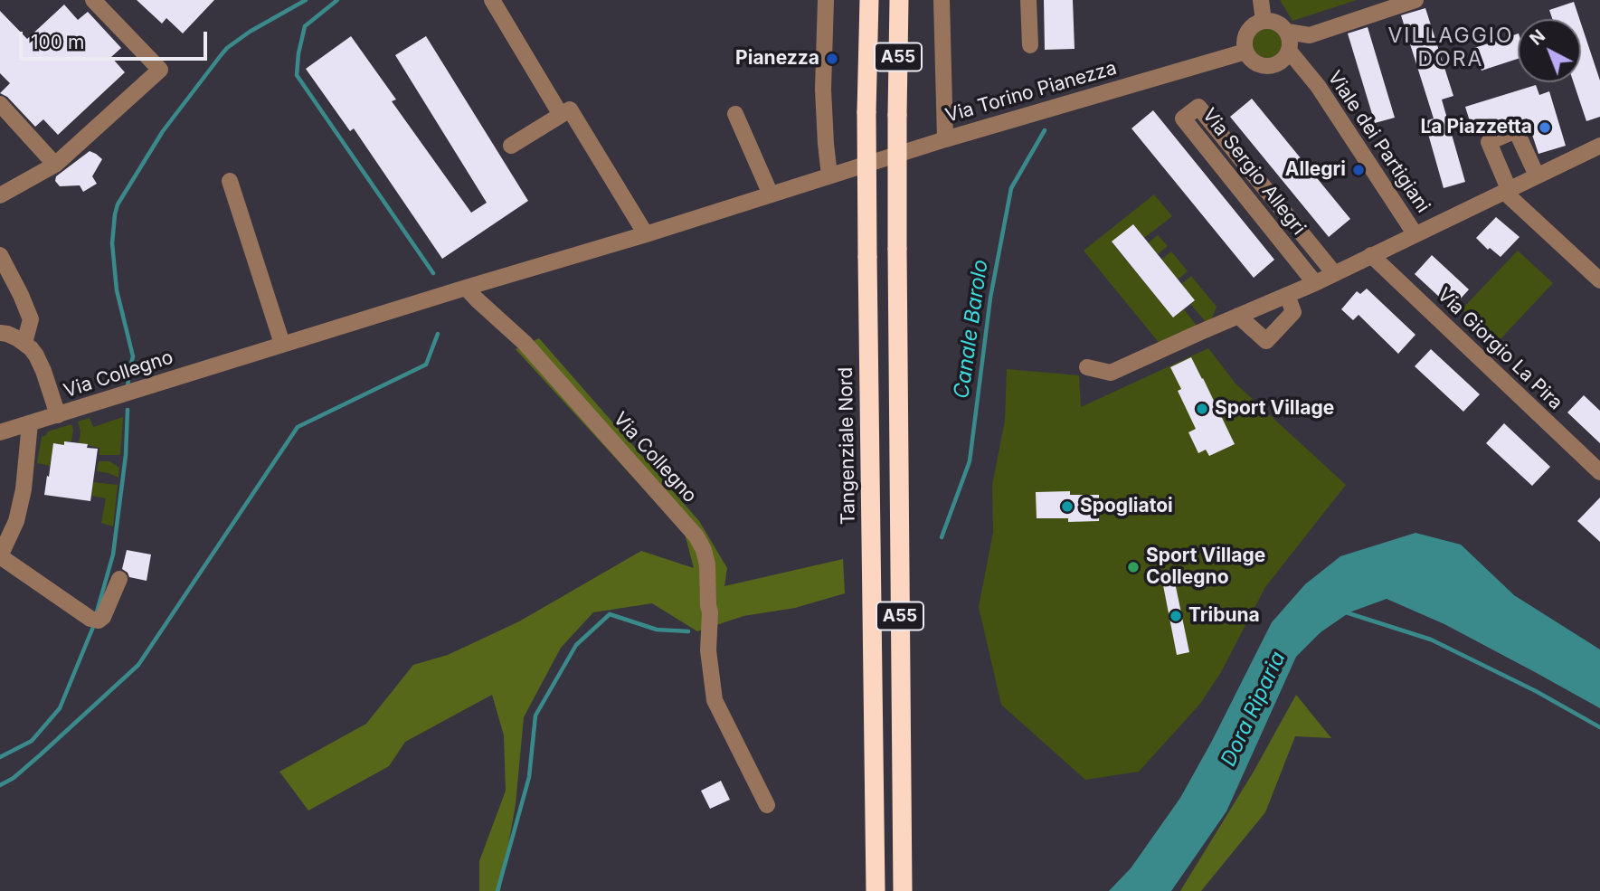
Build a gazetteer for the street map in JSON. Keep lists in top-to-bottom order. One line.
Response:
{"streets":{"highway":["A55","Tangenziale Nord"],"street":["Via Torino Pianezza","Viale dei Partigiani","Via Sergio Allegri","Via Giorgio La Pira","Via Collegno"]},"crossings":[["Via Torino Pianezza","Viale dei Partigiani"],["Via Torino Pianezza","Via Collegno"]],"districts":["VILLAGGIO DORA"],"water":["Canale Barolo","Dora Riparia"],"places":["Pianezza","La Piazzetta","Allegri","Sport Village","Spogliatoi","Sport Village Collegno","Tribuna"],"scale_bar":"100 m","north":"top left"}
